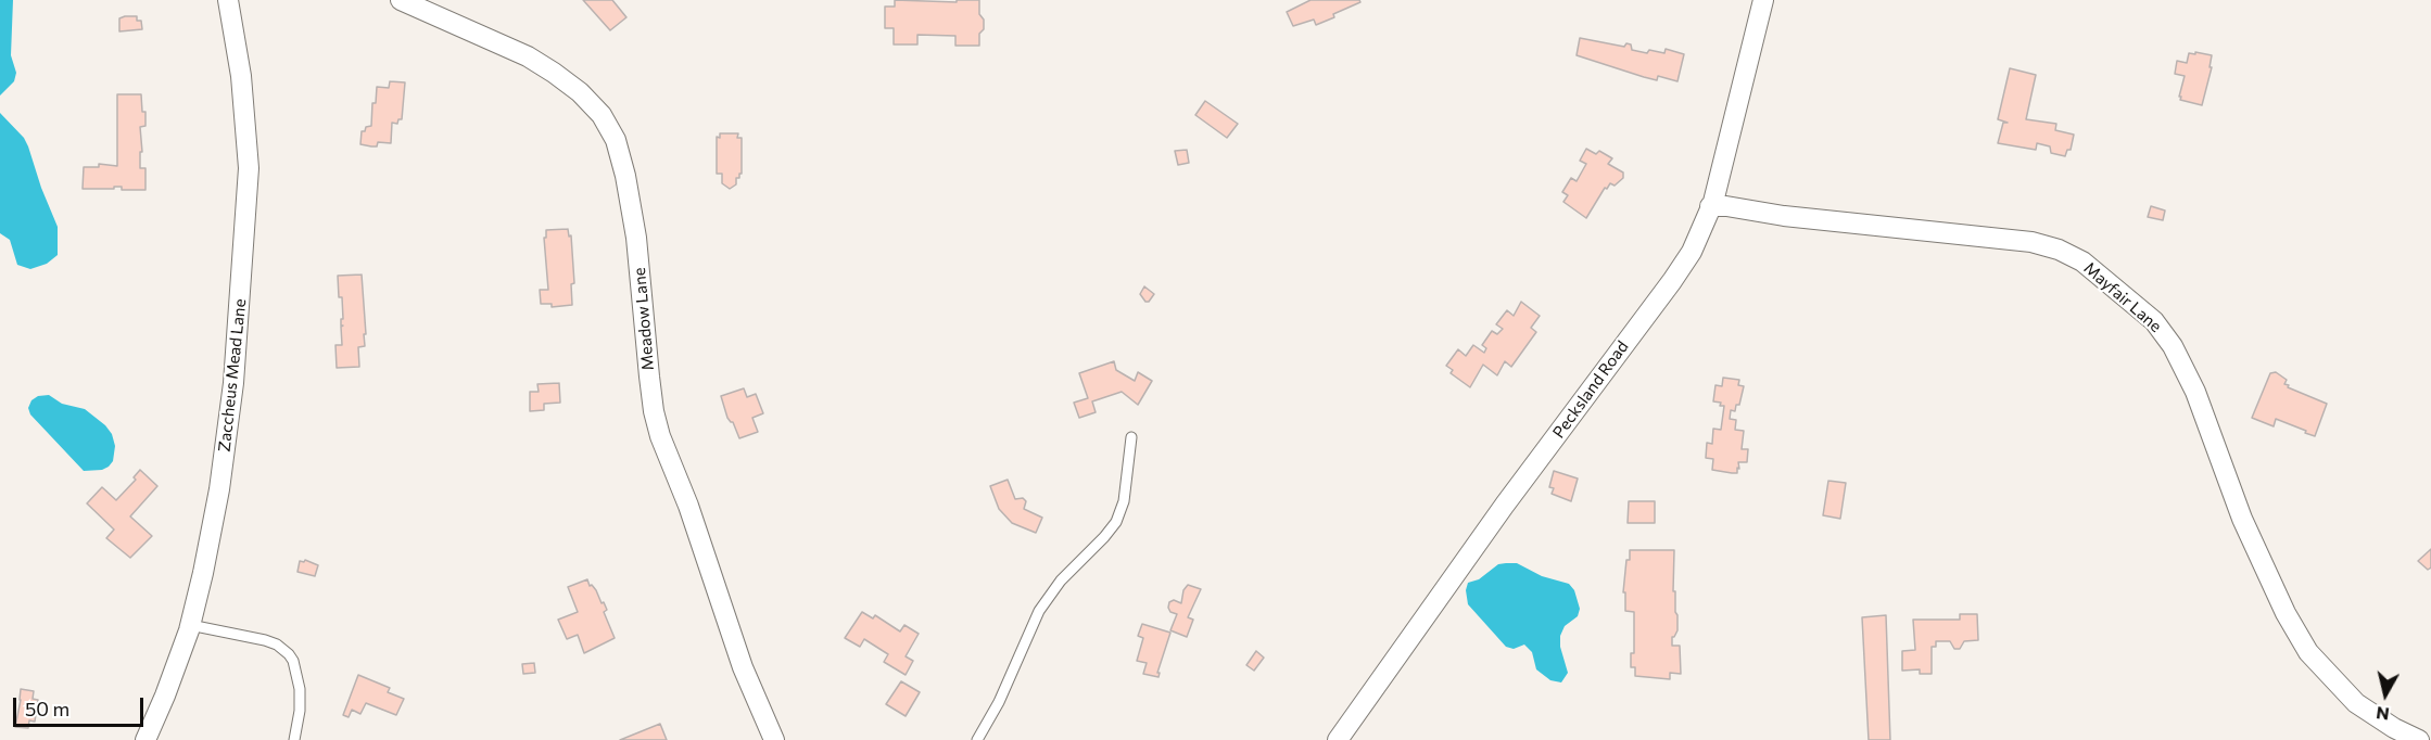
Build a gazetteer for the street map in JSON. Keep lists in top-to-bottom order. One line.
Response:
{"streets":{"street":["Mayfair Lane","Meadow Lane","Zaccheus Mead Lane","Pecksland Road"]},"crossings":[["Mayfair Lane","Pecksland Road"]],"scale_bar":"50 m","north":"bottom"}
